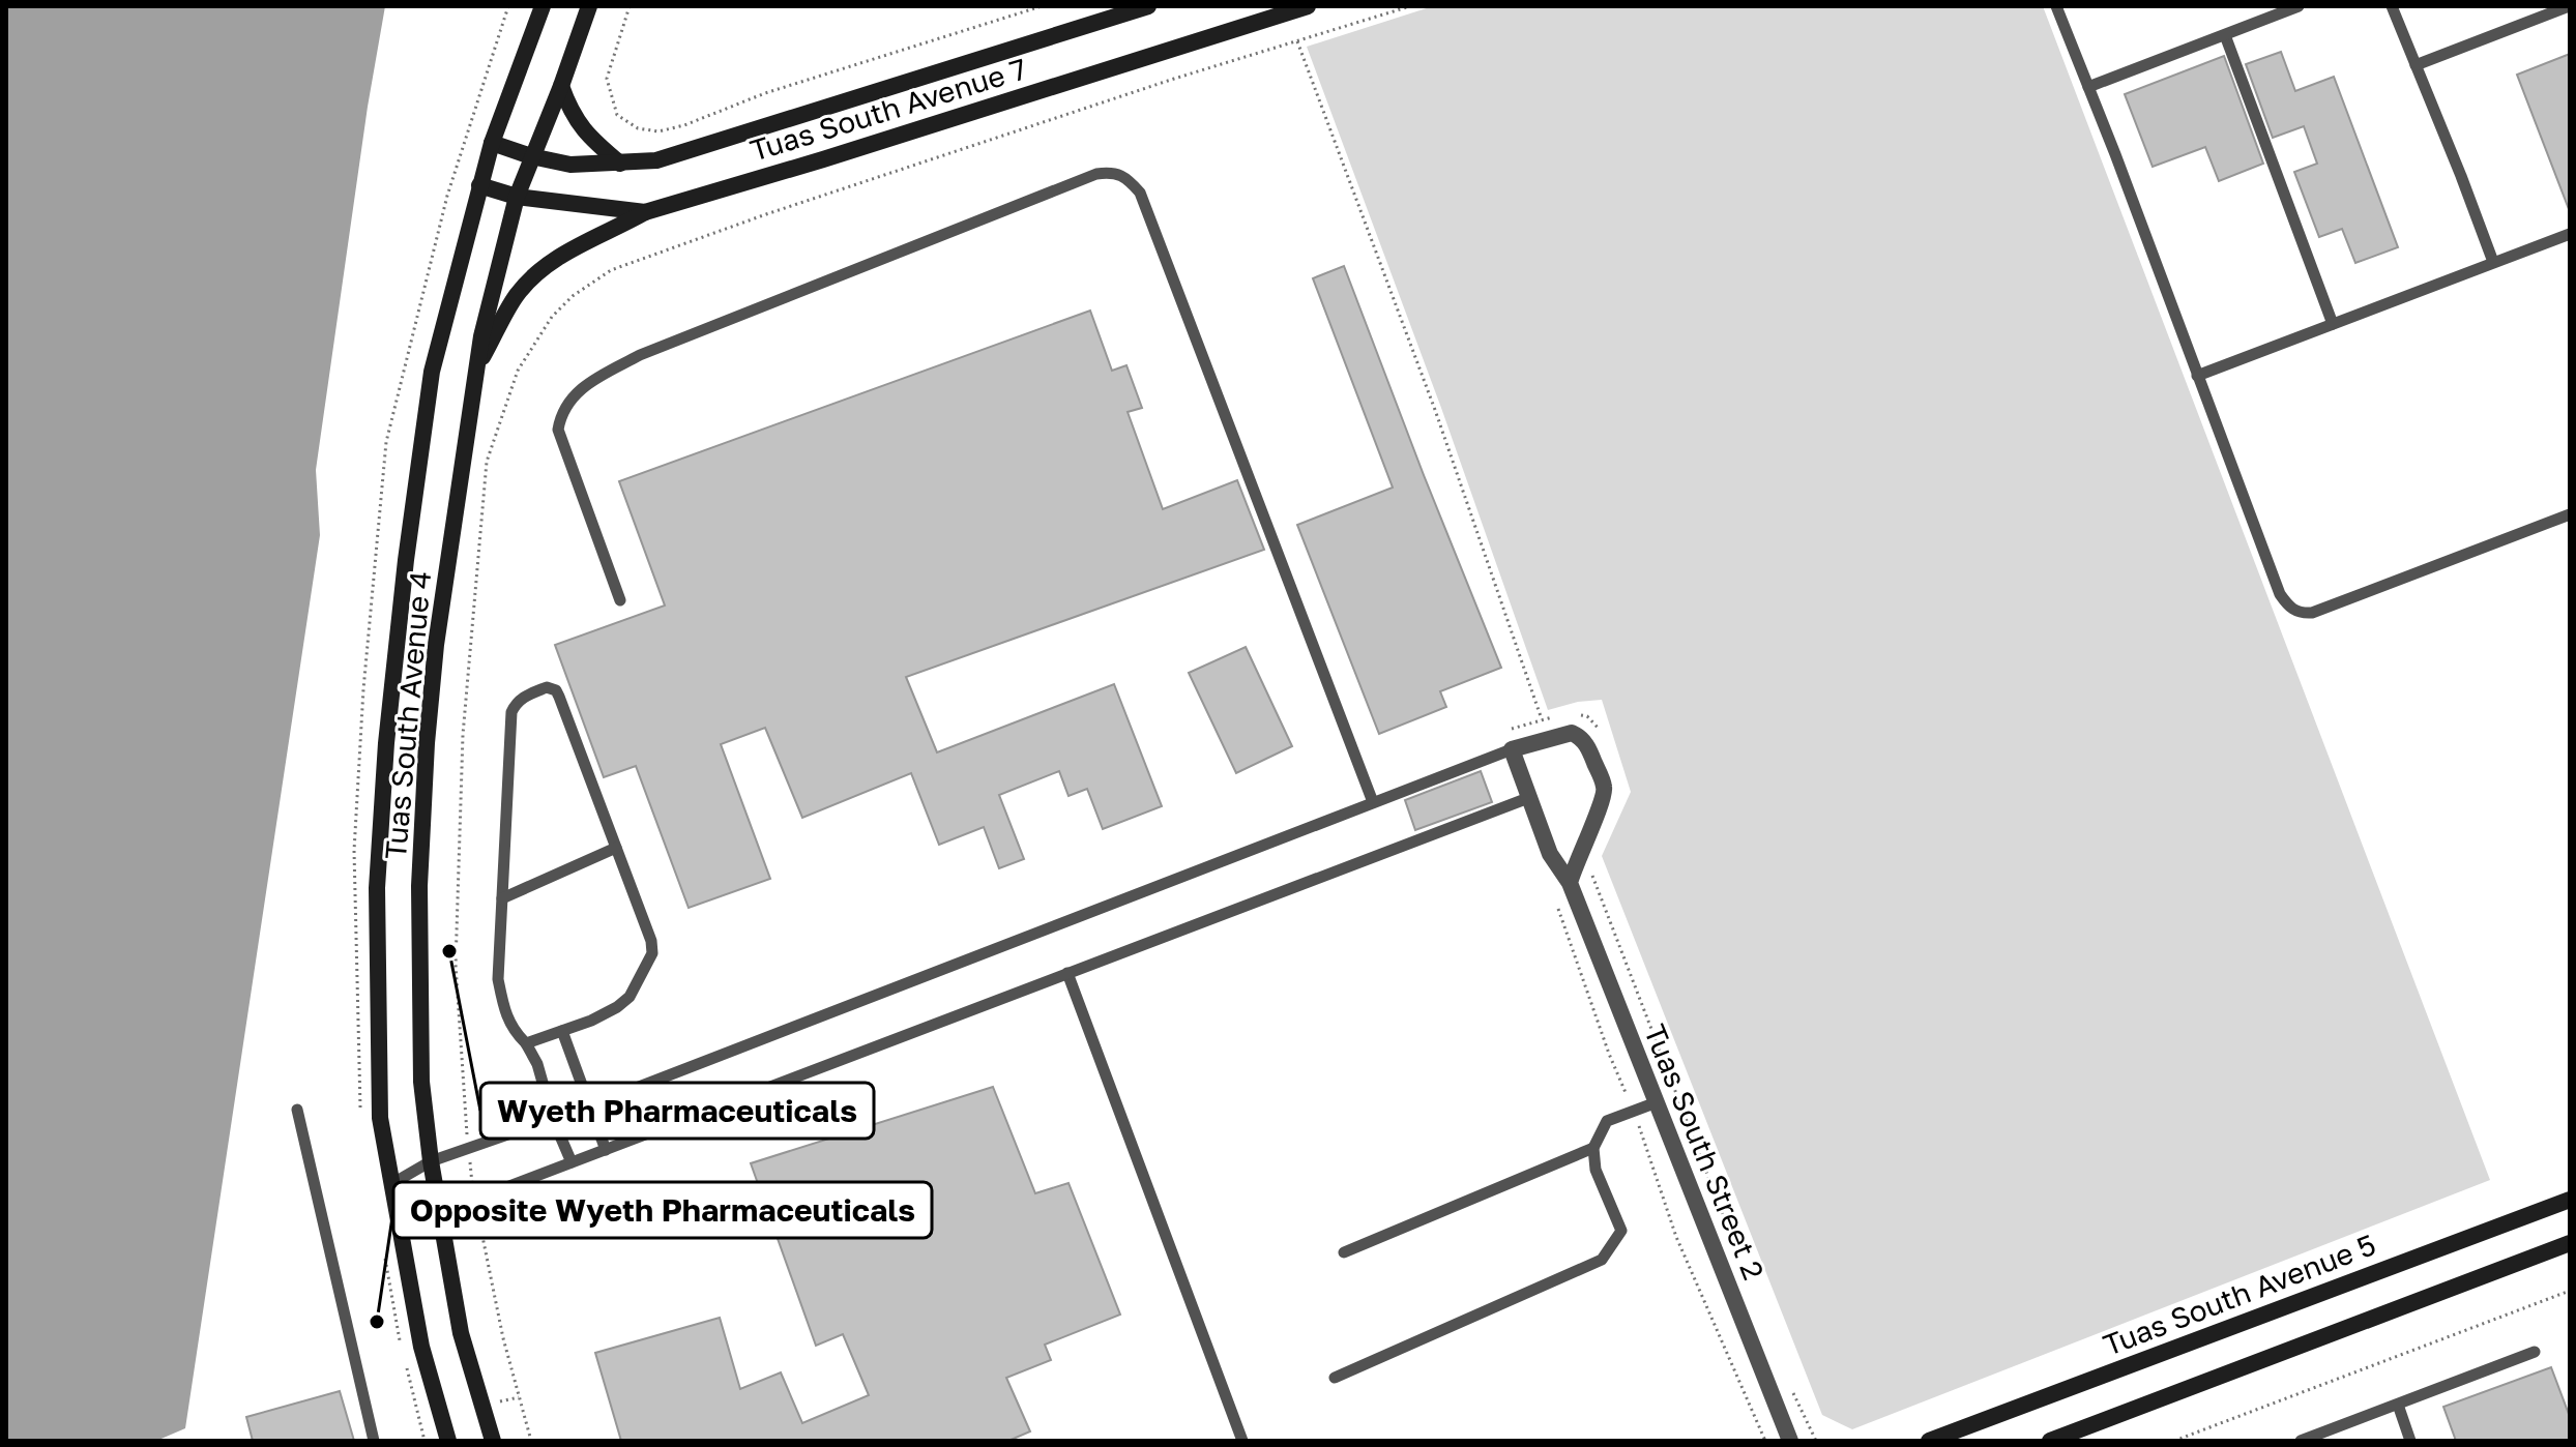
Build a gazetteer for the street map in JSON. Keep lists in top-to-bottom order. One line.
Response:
{"streets":{"street":["Tuas South Avenue 7","Tuas South Avenue 4","Tuas South Street 2","Tuas South Avenue 5"]},"crossings":[["Tuas South Avenue 7","Tuas South Avenue 4"]],"places":["Wyeth Pharmaceuticals","Opposite Wyeth Pharmaceuticals"]}
